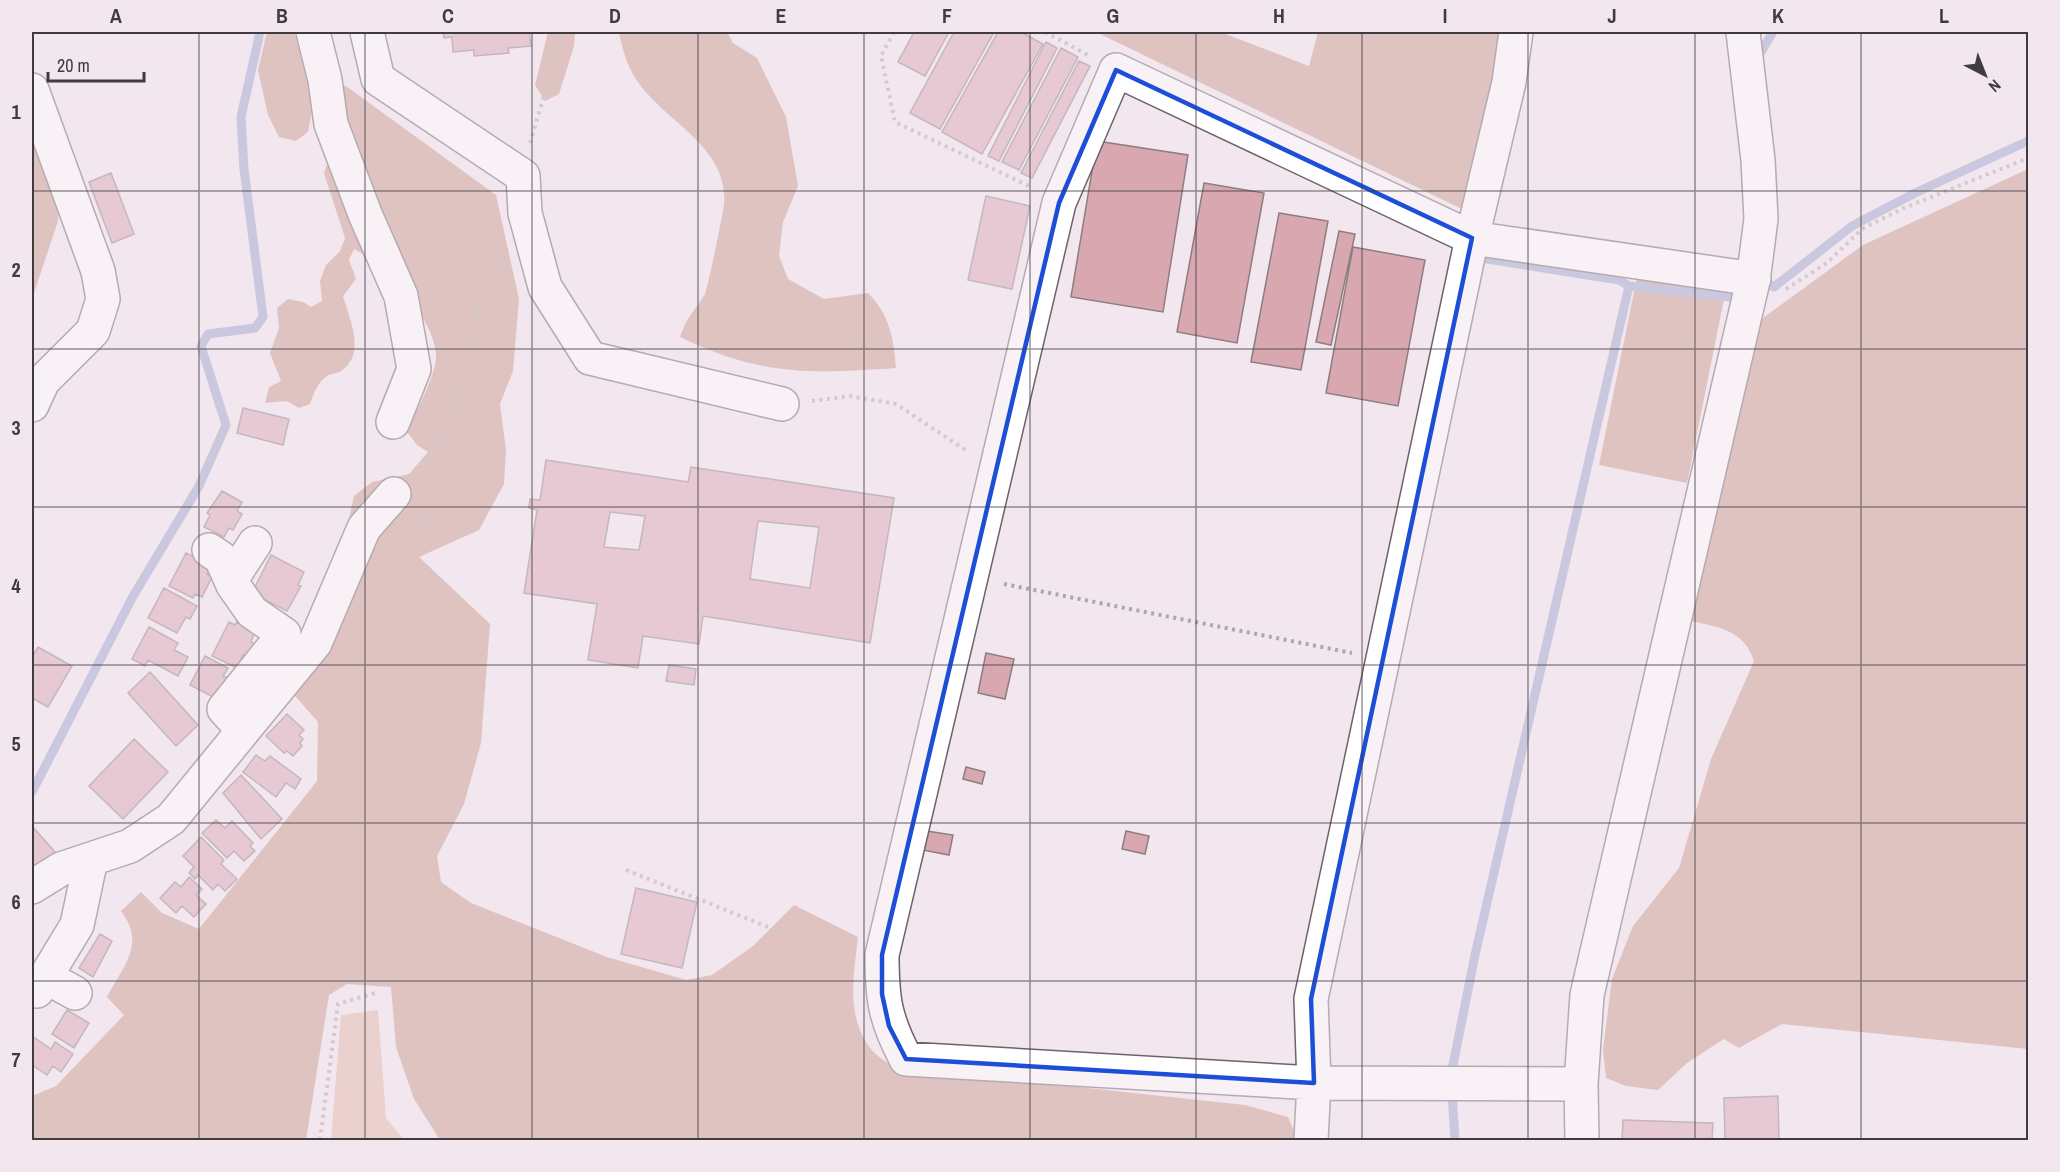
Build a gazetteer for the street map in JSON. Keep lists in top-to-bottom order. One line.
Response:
{"scale_bar":"20 m","north":"bottom right","grid":{"columns":["A","B","C","D","E","F","G","H","I","J","K","L"],"rows":["1","2","3","4","5","6","7"]}}
